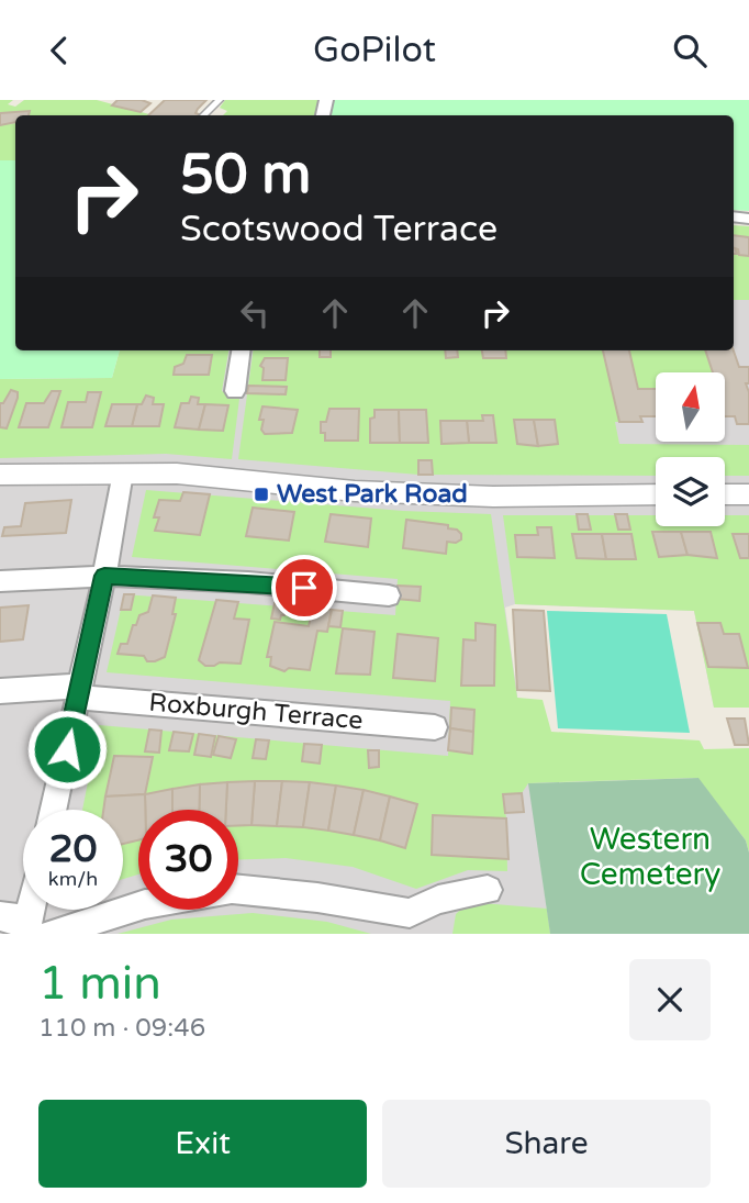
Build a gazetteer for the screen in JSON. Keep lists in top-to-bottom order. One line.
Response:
{"streets":{"street":["Roxburgh Terrace"]},"parks":["Western Cemetery"],"places":{"transit":["West Park Road"]},"north":"top","page":{"header":"GoPilot","turn":["50 m","Scotswood Terrace"],"speed":"20 km/h","limit":"30","heading":["1 min","110 m · 09:46"],"buttons":["Exit","Share"]}}
